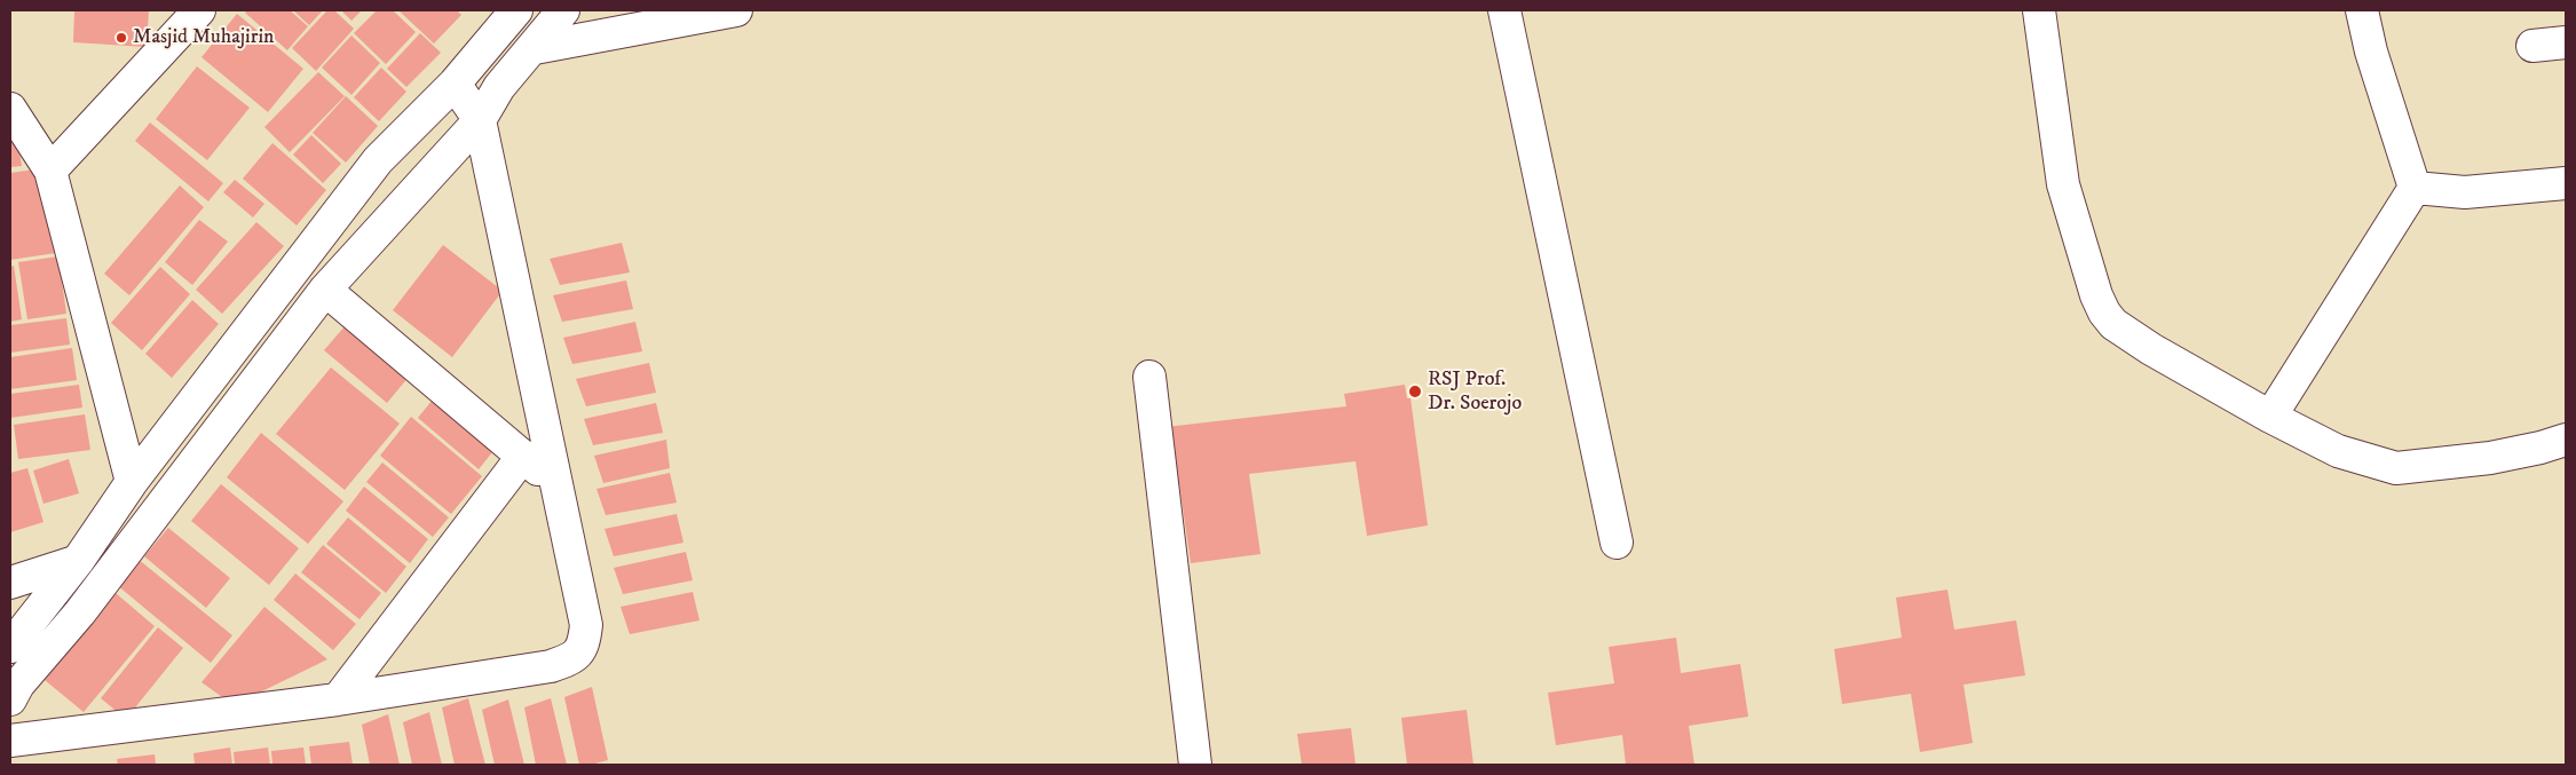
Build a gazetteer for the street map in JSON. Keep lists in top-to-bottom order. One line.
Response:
{"places":["Masjid Muhajirin","RSJ Prof. Dr. Soerojo"]}
